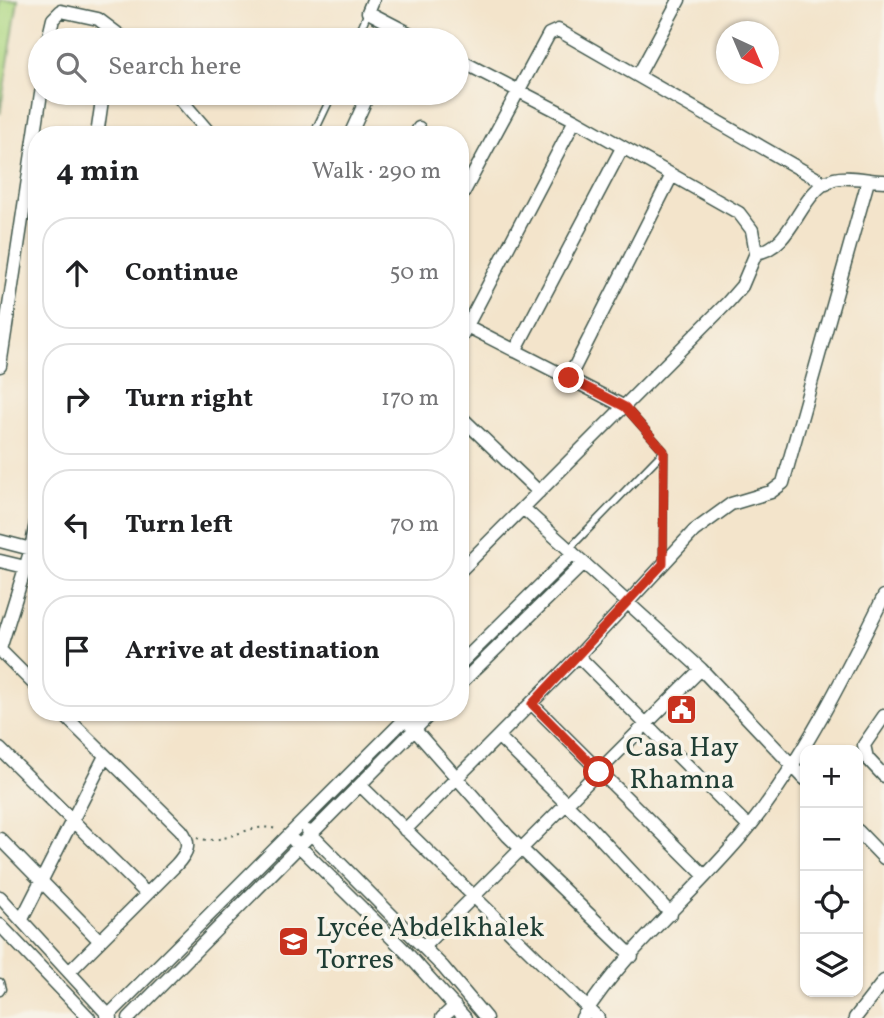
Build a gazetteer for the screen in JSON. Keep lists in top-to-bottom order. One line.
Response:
{"places":{"public building":["Casa Hay Rhamna"],"school or university":["Lycée Abdelkhalek Torres"]},"north":"bottom right","page":{"search":"Search here","heading":["4 min","Walk · 290 m"],"list":[["Continue","50 m"],["Turn right","170 m"],["Turn left","70 m"],"Arrive at destination"],"map_buttons":["+","−"]}}
